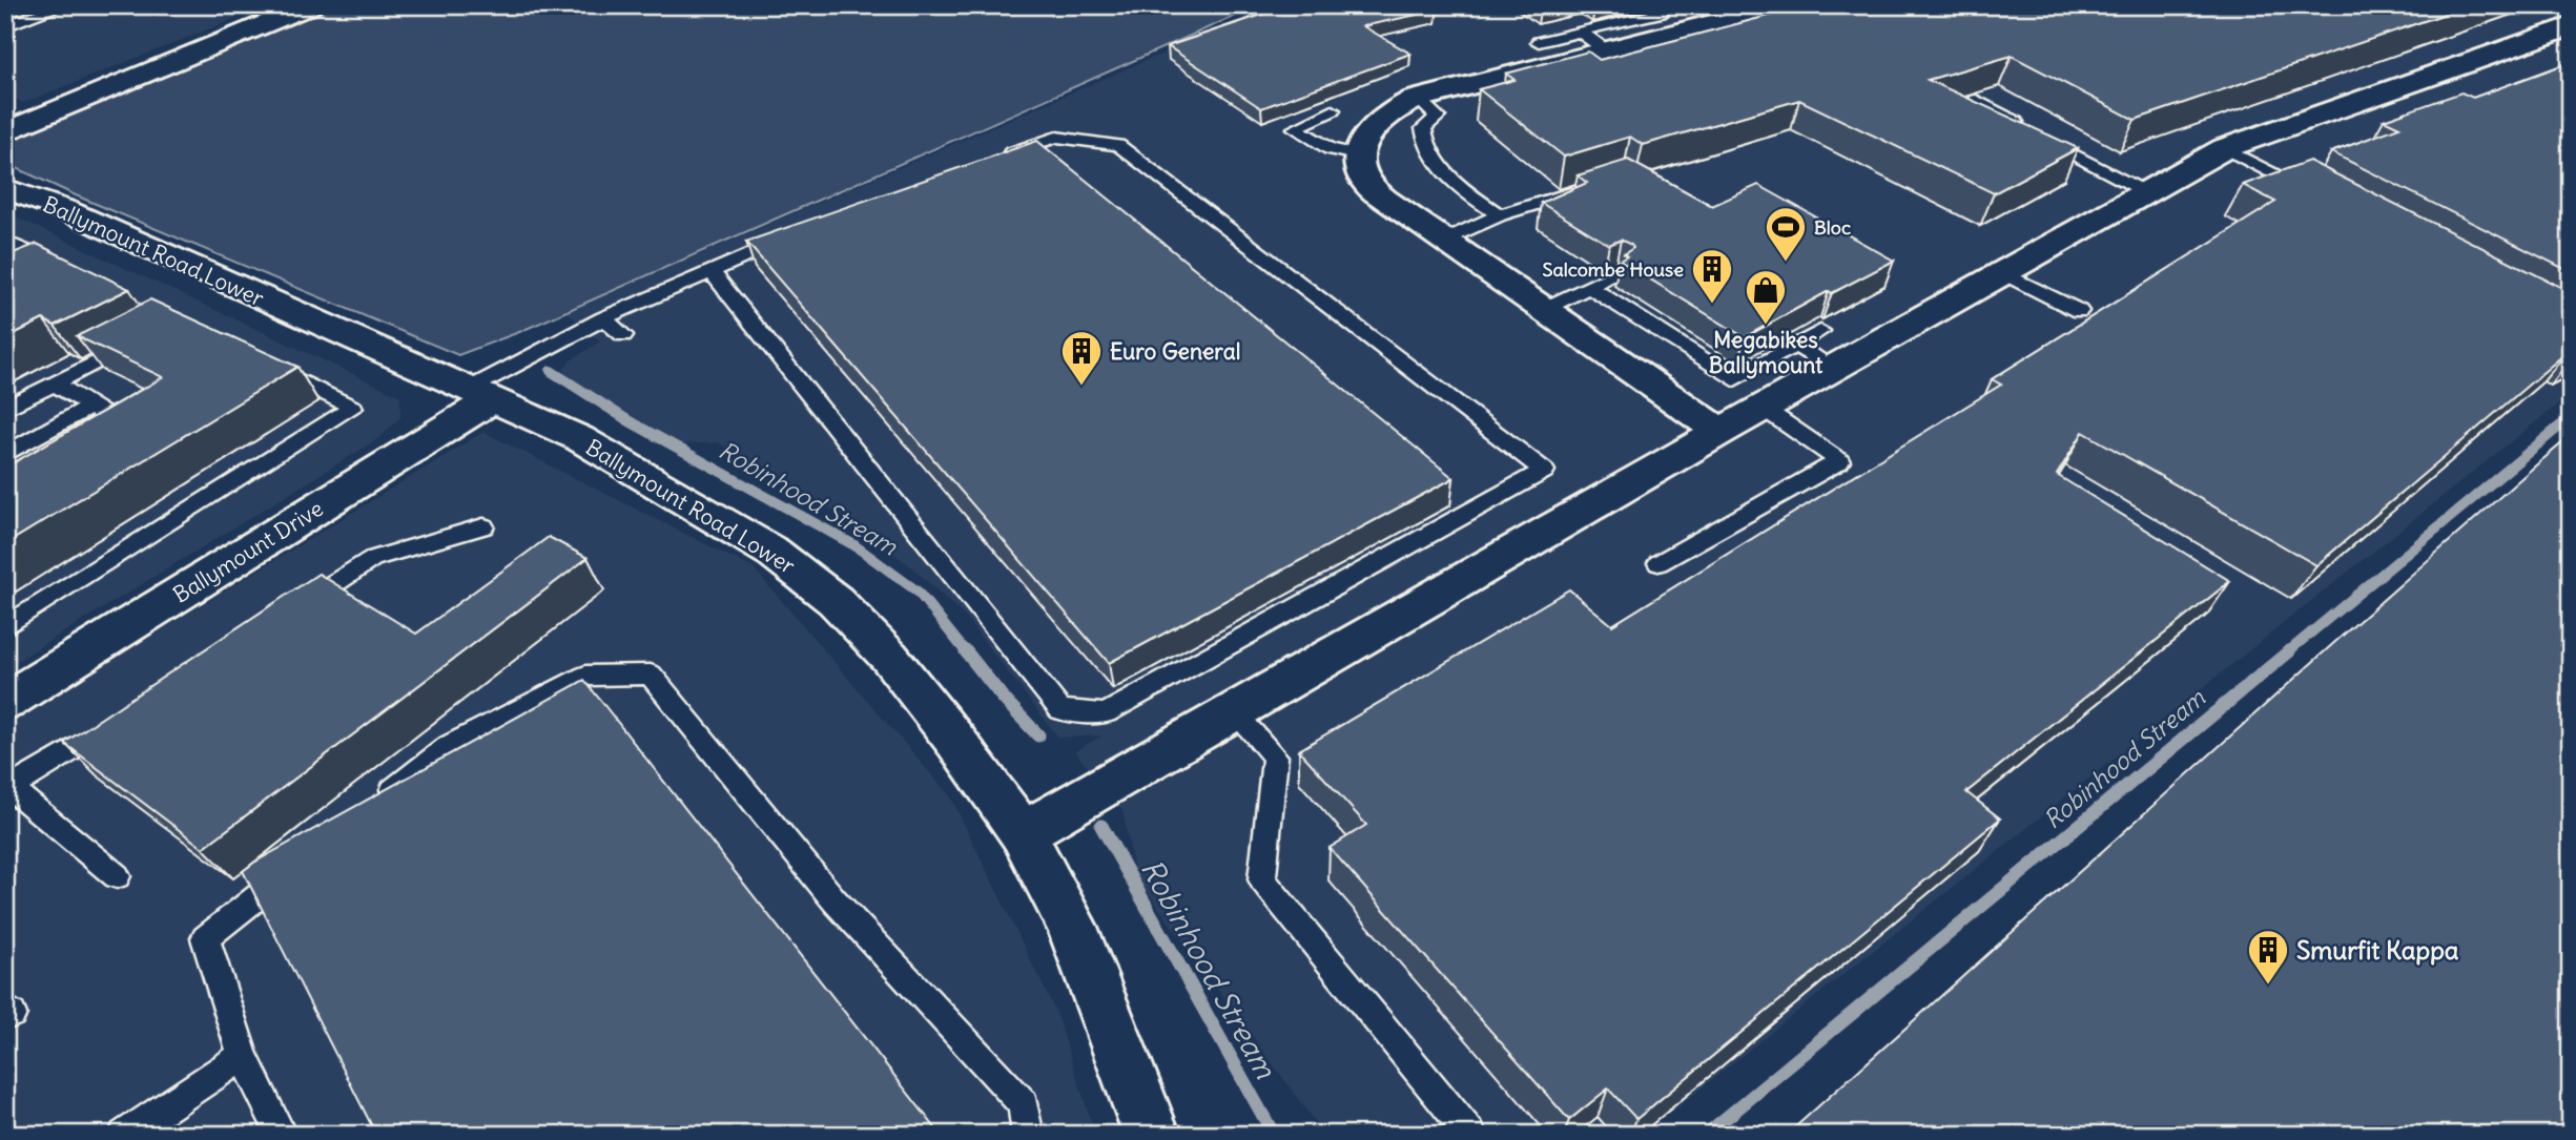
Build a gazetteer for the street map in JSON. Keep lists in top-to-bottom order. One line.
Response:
{"streets":{"street":["Ballymount Road Lower","Ballymount Drive"]},"crossings":[["Ballymount Road Lower","Ballymount Drive"]],"water":["Robinhood Stream"],"places":{"sports":["Bloc"],"building":["Salcombe House","Euro General","Smurfit Kappa"],"shop":["Megabikes Ballymount"]}}
